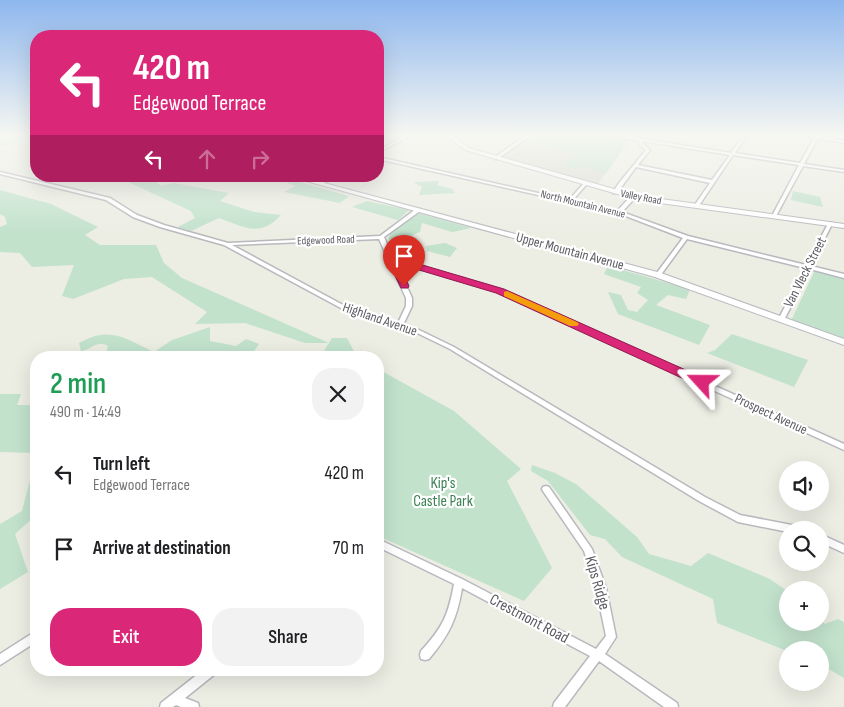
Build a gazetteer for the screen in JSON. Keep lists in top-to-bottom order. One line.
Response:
{"streets":{"street":["Valley Road","North Mountain Avenue","Edgewood Road","Upper Mountain Avenue","Van Vleck Street","Highland Avenue","Prospect Avenue","Kips Ridge","Crestmont Road"]},"crossings":[["Valley Road","Van Vleck Street"],["North Mountain Avenue","Van Vleck Street"],["Edgewood Road","Highland Avenue"],["Upper Mountain Avenue","Van Vleck Street"],["Kips Ridge","Crestmont Road"]],"parks":["Kip's Castle Park"],"page":{"turn":["420 m","Edgewood Terrace"],"heading":["2 min","490 m · 14:49"],"list":[{"name":"Turn left","note":"Edgewood Terrace","value":"420 m"},{"name":"Arrive at destination","value":"70 m"}],"map_buttons":["+","−"],"buttons":["Exit","Share"]}}
